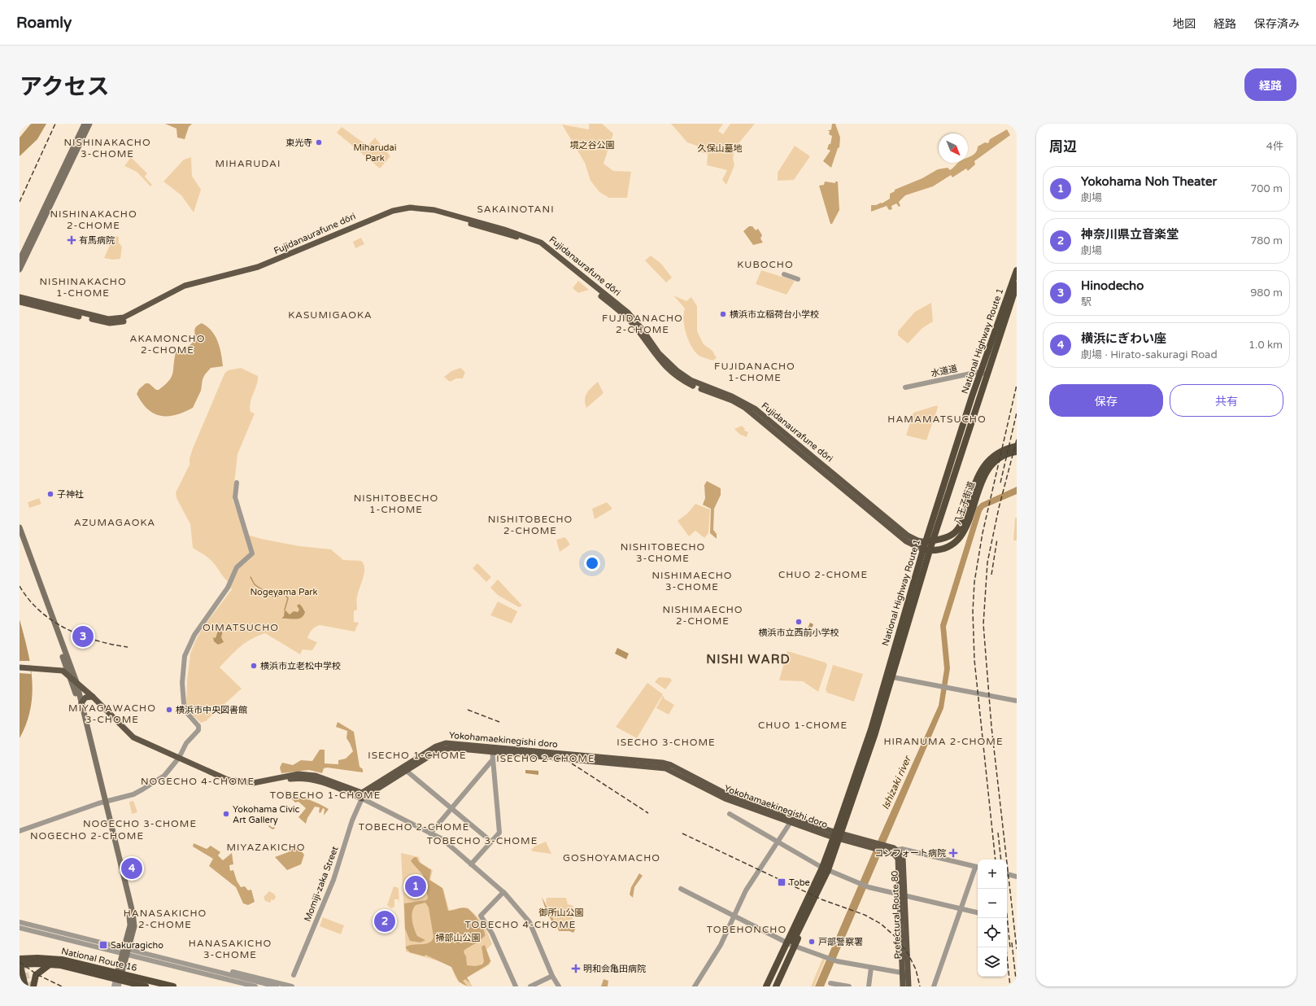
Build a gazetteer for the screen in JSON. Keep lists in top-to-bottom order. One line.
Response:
{"streets":{"highway":["National Highway Route 1","八王子街道","National Route 16"],"main road":["Fujidanaurafune dōri","Yokohamaekinegishi doro","Prefectural Route 80"],"street":["水道道","Momiji-zaka Street"]},"crossings":[["Fujidanaurafune dōri","National Highway Route 1"],["Fujidanaurafune dōri","八王子街道"],["National Highway Route 1","水道道"],["National Highway Route 1","八王子街道"],["National Highway Route 1","Yokohamaekinegishi doro"],["Yokohamaekinegishi doro","Momiji-zaka Street"]],"districts":["NISHINAKACHO 3-CHOME","MIHARUDAI","SAKAINOTANI","NISHINAKACHO 2-CHOME","KUBOCHO","NISHINAKACHO 1-CHOME","KASUMIGAOKA","FUJIDANACHO 2-CHOME","AKAMONCHO 2-CHOME","FUJIDANACHO 1-CHOME","HAMAMATSUCHO","NISHITOBECHO 1-CHOME","NISHITOBECHO 2-CHOME","AZUMAGAOKA","NISHITOBECHO 3-CHOME","CHUO 2-CHOME","NISHIMAECHO 3-CHOME","NISHIMAECHO 2-CHOME","OIMATSUCHO","NISHI WARD","MIYAGAWACHO 3-CHOME","CHUO 1-CHOME","HIRANUMA 2-CHOME","ISECHO 3-CHOME","ISECHO 1-CHOME","ISECHO 2-CHOME","NOGECHO 4-CHOME","TOBECHO 1-CHOME","NOGECHO 3-CHOME","TOBECHO 2-CHOME","NOGECHO 2-CHOME","TOBECHO 3-CHOME","MIYAZAKICHO","GOSHOYAMACHO","HANASAKICHO 2-CHOME","TOBECHO 4-CHOME","TOBEHONCHO","HANASAKICHO 3-CHOME"],"water":["Ishizaki river"],"parks":["境之谷公園","Miharudai Park","久保山墓地","Nogeyama Park","御所山公園","掃部山公園"],"places":{"other":["東光寺","横浜市立稲荷台小学校","子神社","横浜市立西前小学校","横浜市立老松中学校","横浜市中央図書館","Yokohama Civic Art Gallery","戸部警察署"],"health":["有馬病院","コンフォート病院","明和会亀田病院"],"transit":["Tobe","Sakuragicho"]},"north":"bottom right","page":{"header":"Roamly","nav":["地図","経路","保存済み"],"title":"アクセス","buttons":["経路",["保存","共有"]],"heading":["周辺","4件"],"list":[{"mark":"1","name":"Yokohama Noh Theater","note":"劇場","value":"700 m"},{"mark":"2","name":"神奈川県立音楽堂","note":"劇場","value":"780 m"},{"mark":"3","name":"Hinodecho","note":"駅","value":"980 m"},{"mark":"4","name":"横浜にぎわい座","note":"劇場 · Hirato-sakuragi Road","value":"1.0 km"}],"pins":["3","4","1","2"],"map_buttons":["+","−"]}}
